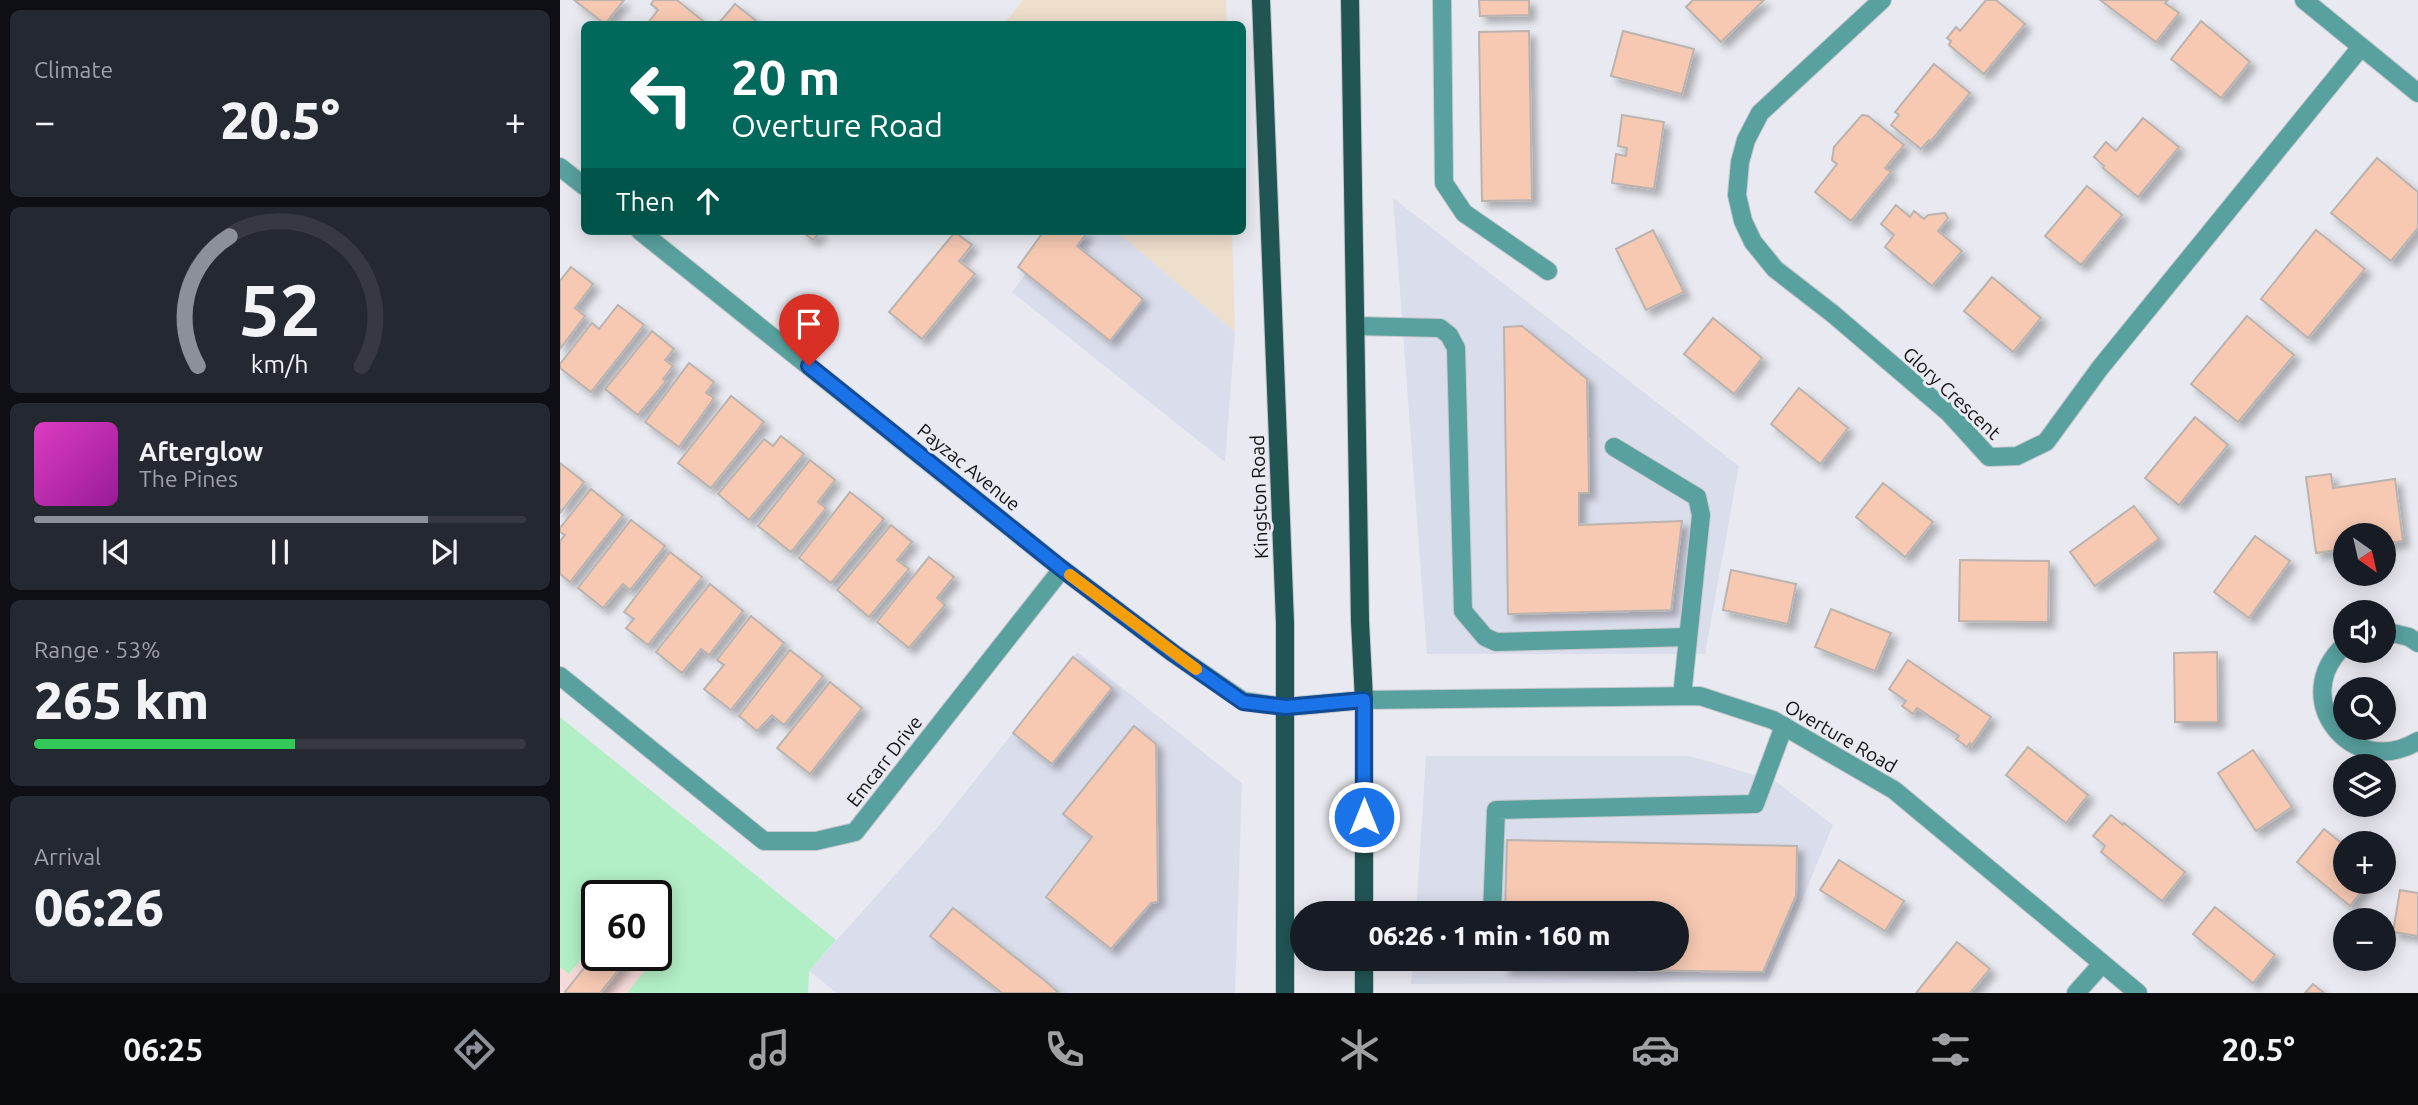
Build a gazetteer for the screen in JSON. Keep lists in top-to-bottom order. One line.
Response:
{"streets":{"main road":["Kingston Road"],"street":["Glory Crescent","Payzac Avenue","Overture Road","Emcarr Drive"]},"crossings":[["Payzac Avenue","Kingston Road"],["Payzac Avenue","Overture Road"],["Payzac Avenue","Emcarr Drive"],["Kingston Road","Overture Road"]],"north":"bottom right","page":{"tile":["Climate",["Range · 53%","265 km"],["Arrival","06:26"]],"turn":["20 m","Overture Road"],"heat":["−","20.5°","+"],"then":"Then","song":["Afterglow","The Pines"],"map_buttons":["+","−"],"limit":"60","trip":"06:26 · 1 min · 160 m","tabs":["06:25","20.5°"],"gauge":["52","km/h"]}}
